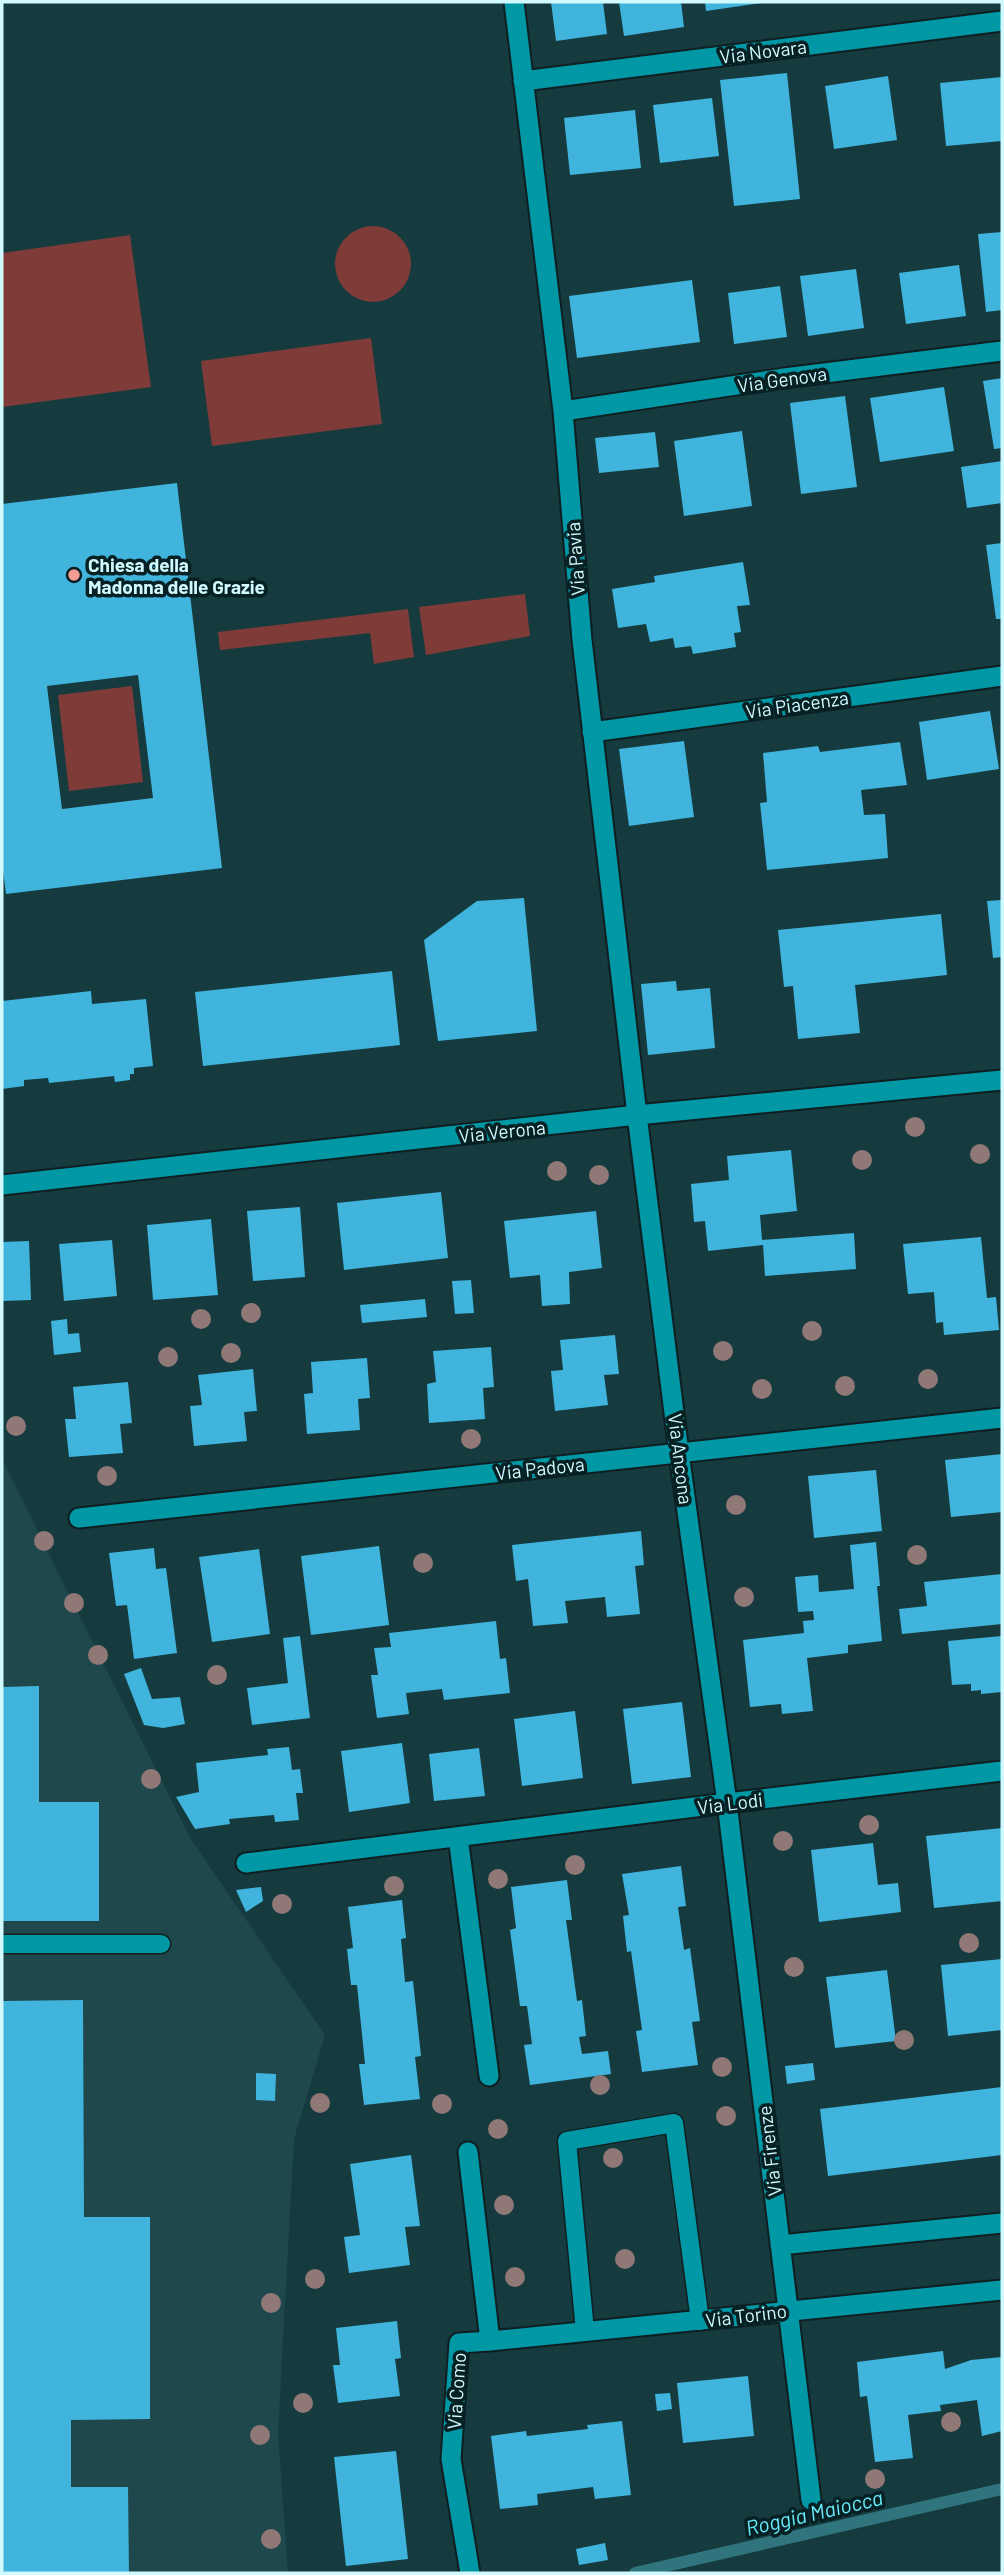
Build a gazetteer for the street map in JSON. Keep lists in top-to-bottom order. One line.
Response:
{"streets":{"street":["Via Novara","Via Genova","Via Pavia","Via Piacenza","Via Verona","Via Ancona","Via Padova","Via Lodi","Via Firenze","Via Torino","Via Como"]},"crossings":[["Via Novara","Via Pavia"],["Via Genova","Via Pavia"],["Via Pavia","Via Piacenza"],["Via Pavia","Via Verona"],["Via Pavia","Via Ancona"],["Via Verona","Via Ancona"],["Via Ancona","Via Padova"],["Via Ancona","Via Lodi"],["Via Ancona","Via Firenze"],["Via Lodi","Via Firenze"],["Via Firenze","Via Torino"],["Via Torino","Via Como"]],"water":["Roggia Maiocca"],"places":["Chiesa della Madonna delle Grazie"]}
